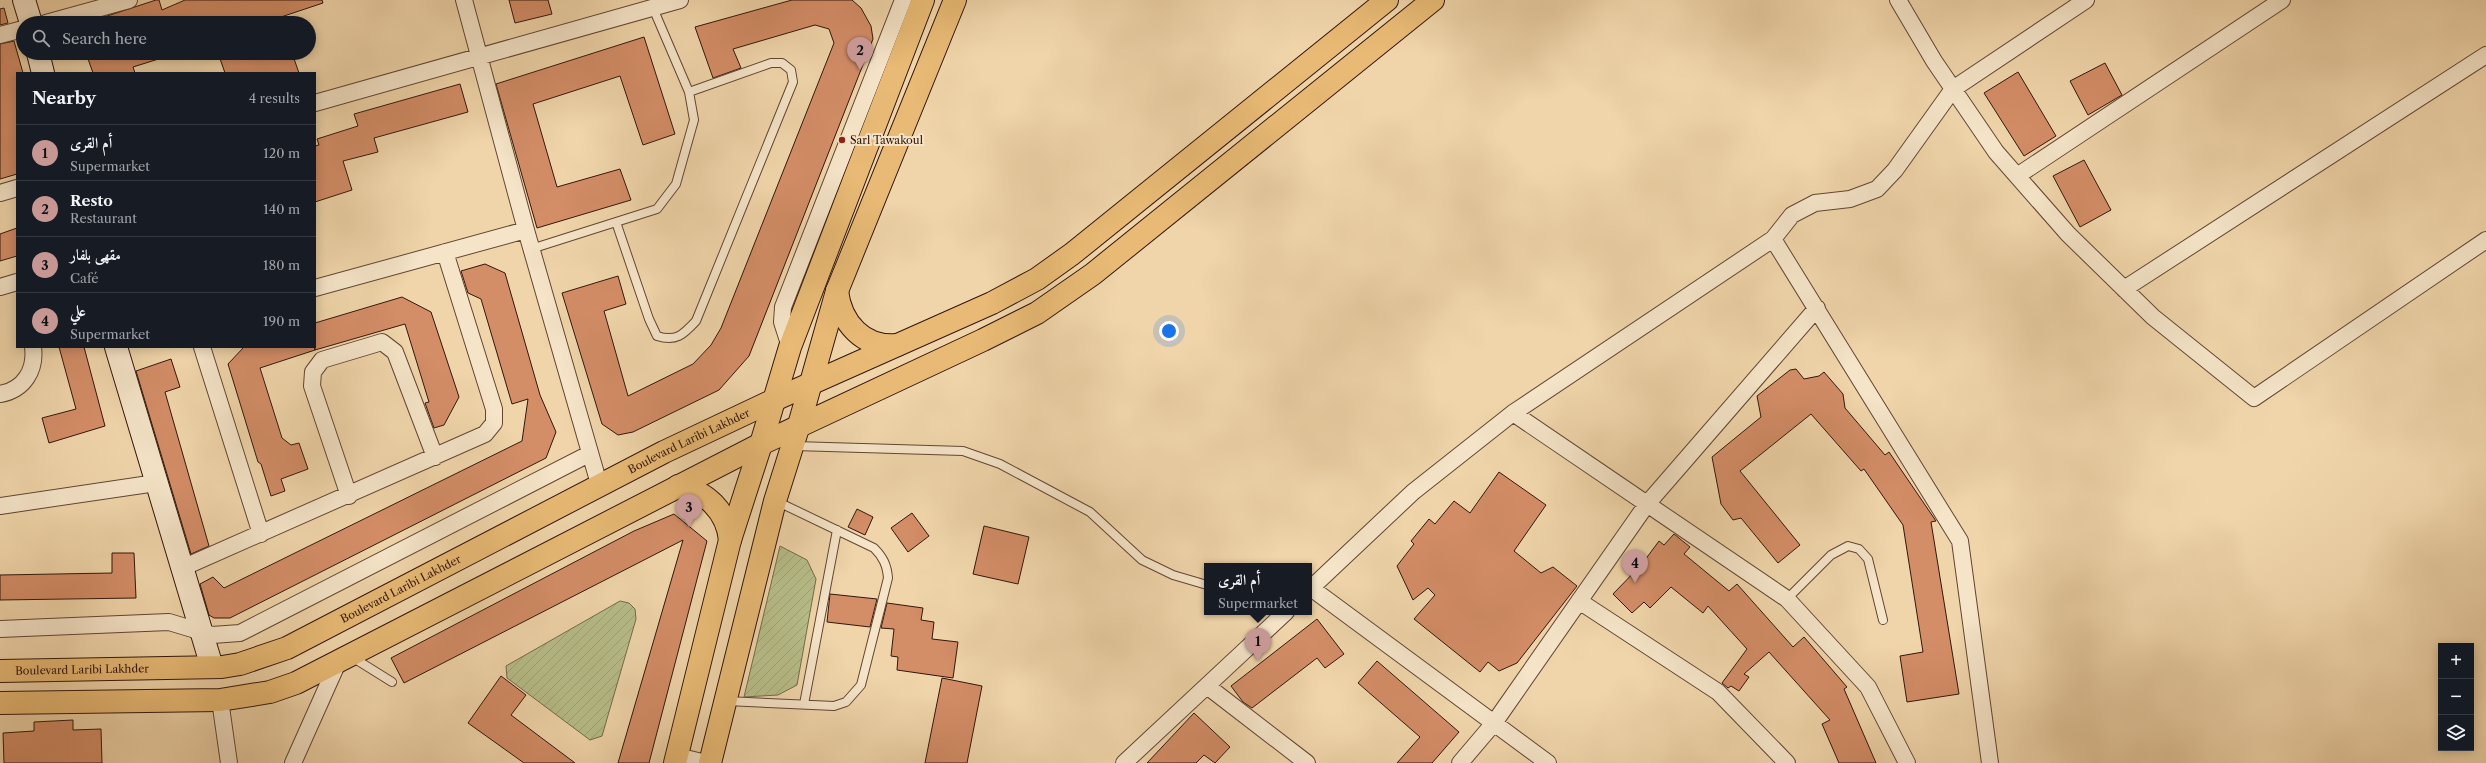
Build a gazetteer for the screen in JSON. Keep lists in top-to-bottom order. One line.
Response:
{"streets":{"main road":["Boulevard Laribi Lakhder"]},"places":["Sarl Tawakoul"],"page":{"search":"Search here","pins":["2","3","4","1"],"heading":["Nearby","4 results"],"list":[{"mark":"1","name":"أم القرى","note":"Supermarket","value":"120 m"},{"mark":"2","name":"Resto","note":"Restaurant","value":"140 m"},{"mark":"3","name":"مقهى بلفار","note":"Café","value":"180 m"},{"mark":"4","name":"علي","note":"Supermarket","value":"190 m"}],"popup":["أم القرى","Supermarket"],"map_buttons":["+","−"]}}
